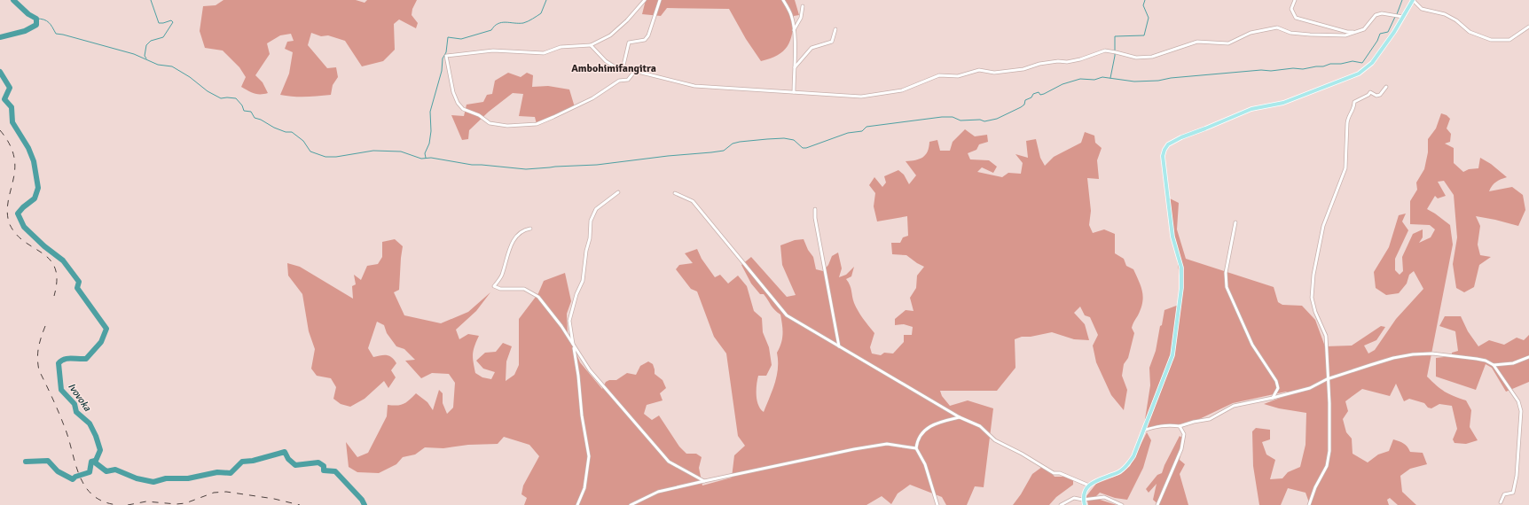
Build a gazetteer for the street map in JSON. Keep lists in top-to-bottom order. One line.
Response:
{"districts":["Ambohimifangitra"],"water":["Ivovoka"]}
